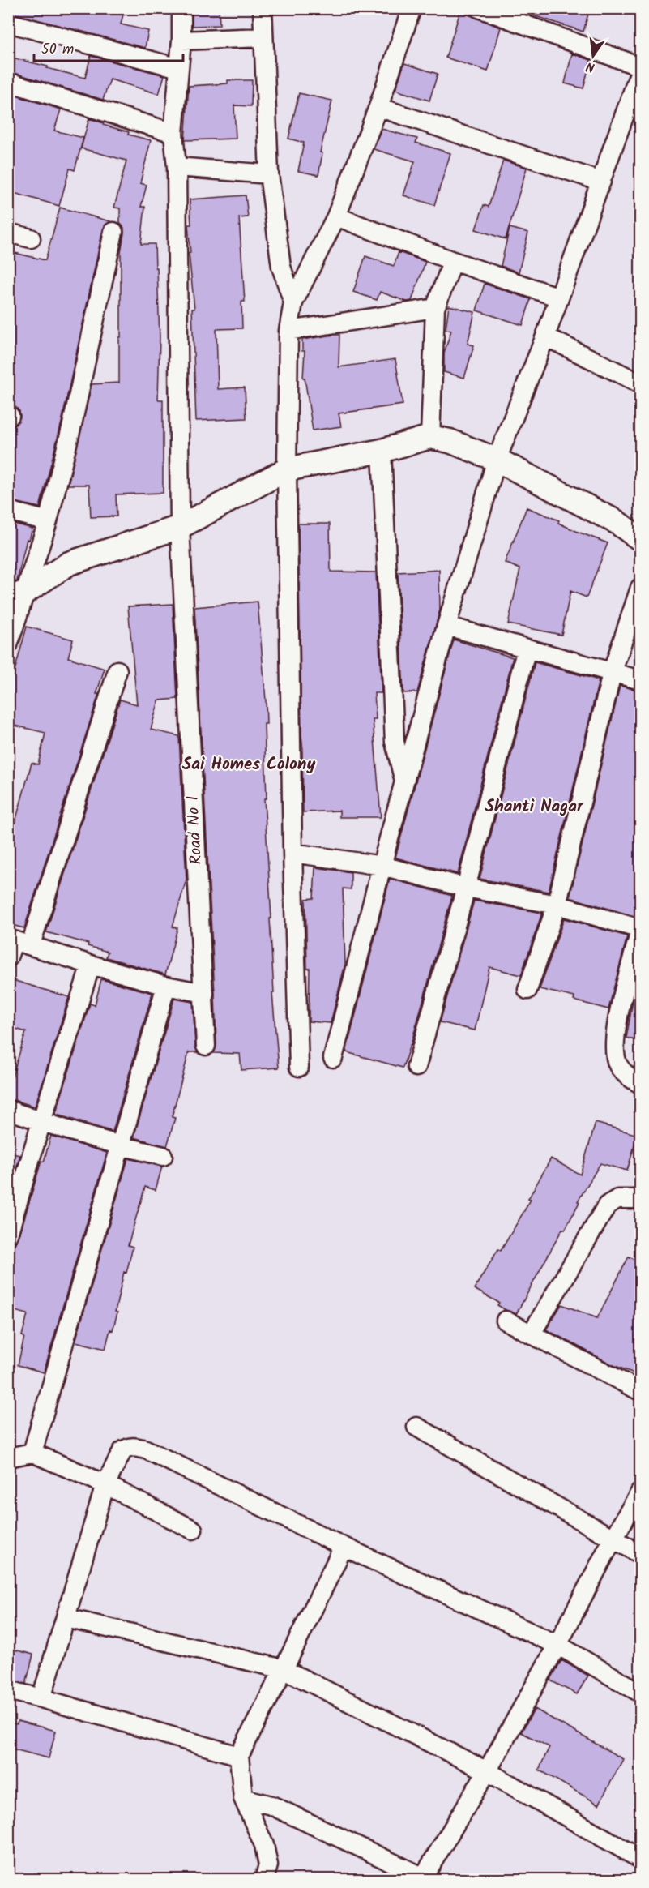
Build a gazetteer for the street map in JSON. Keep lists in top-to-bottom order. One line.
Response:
{"streets":{"street":["Road No 1"]},"districts":["Sai Homes Colony","Shanti Nagar"],"scale_bar":"50 m","north":"bottom"}
